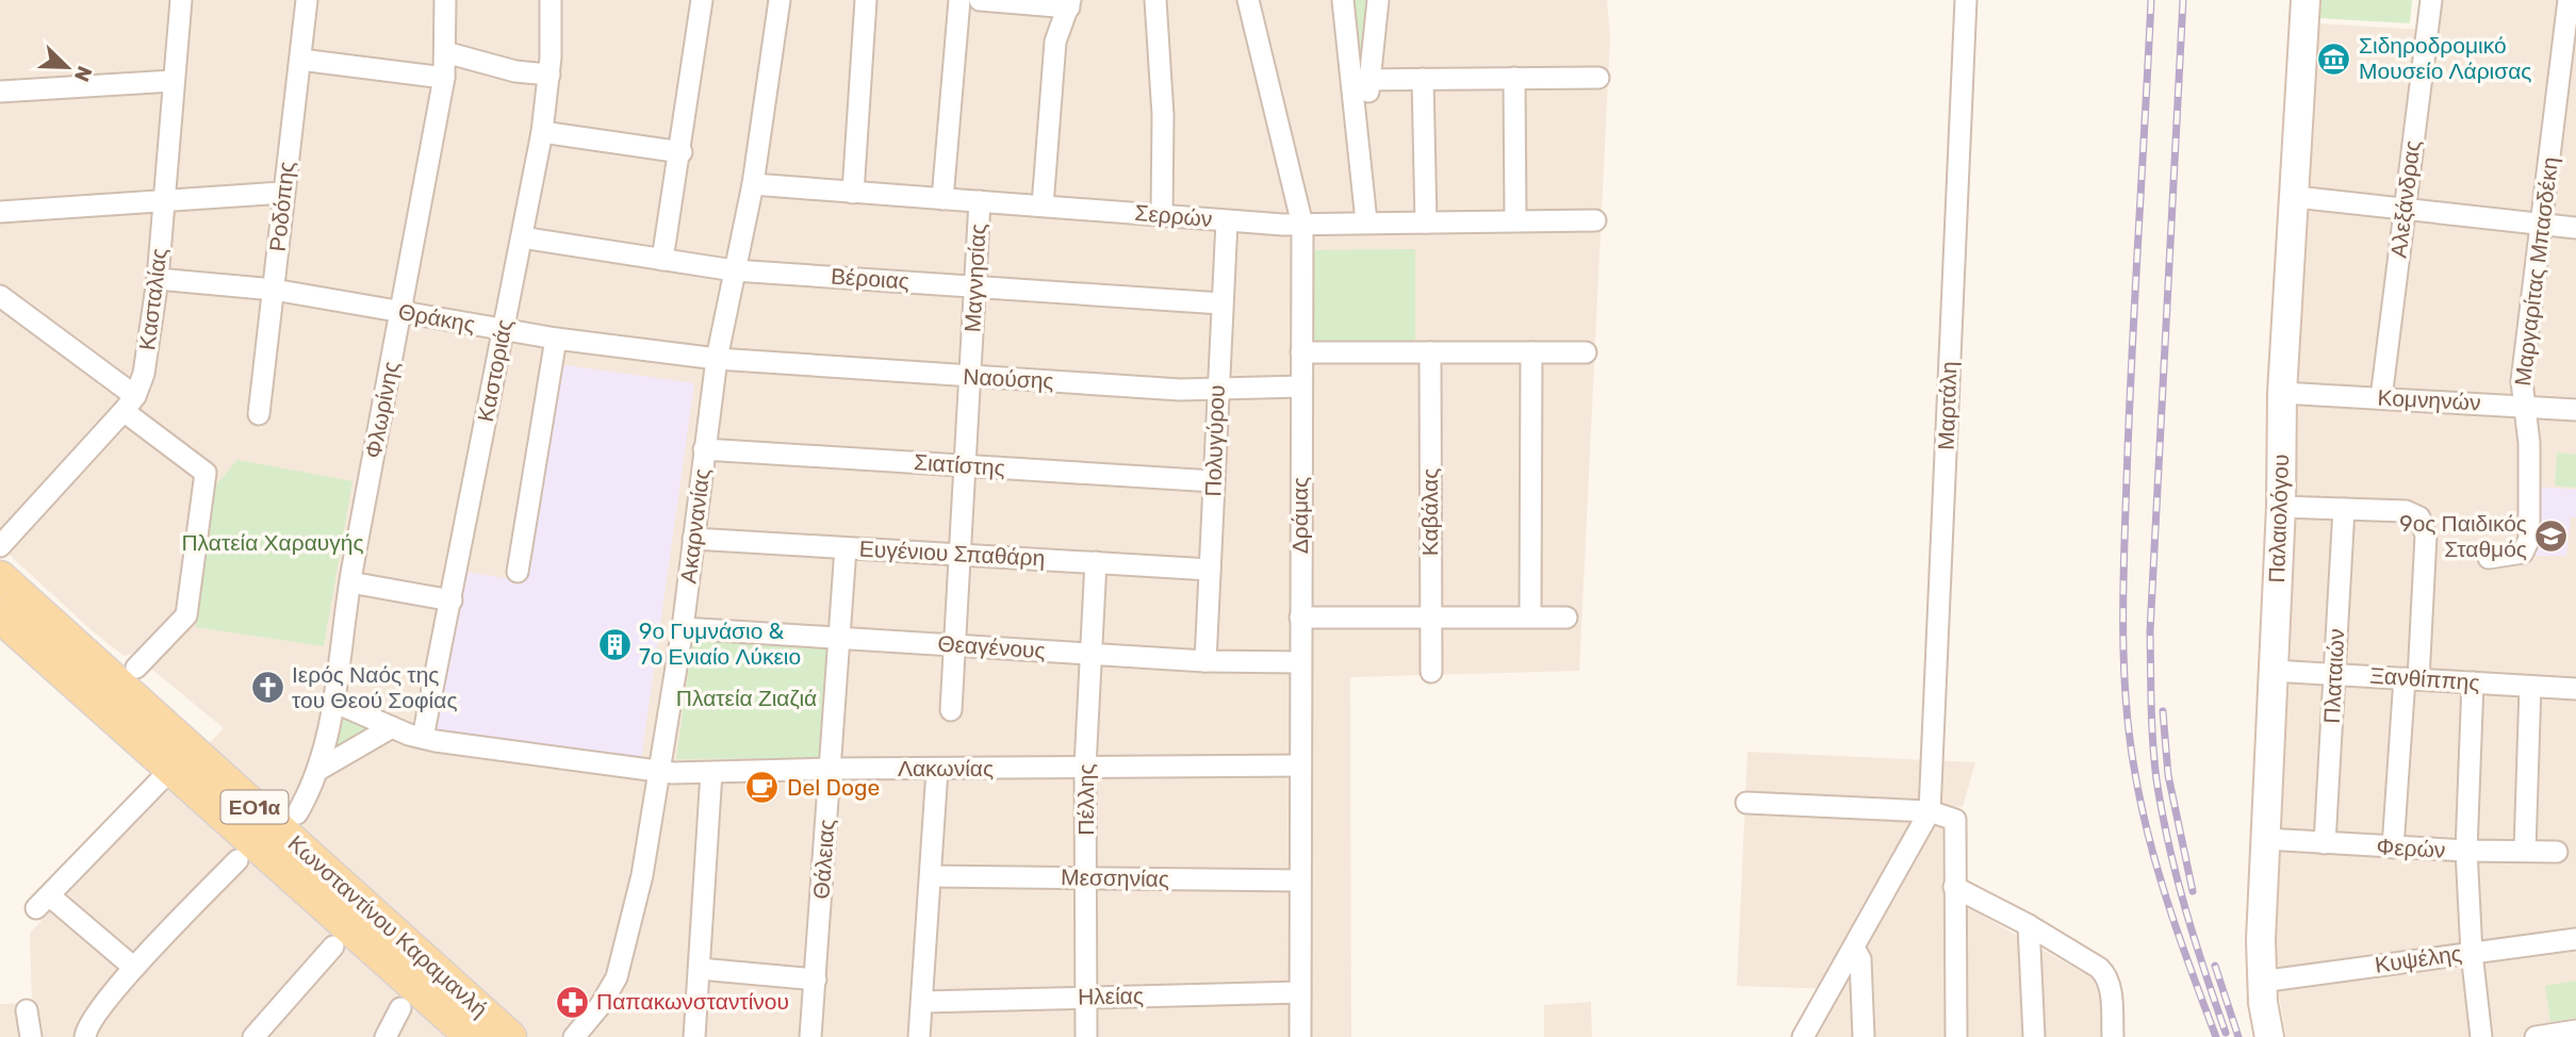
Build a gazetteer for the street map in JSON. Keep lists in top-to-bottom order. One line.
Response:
{"streets":{"main road":["ΕΟ1α","Κωνσταντίνου Καραμανλή"],"street":["Αλεξάνδρας","Ροδόπης","Σερρών","Μαργαρίτας Μπασδέκη","Μαγνησίας","Βέροιας","Κασταλίας","Θράκης","Καστοριάς","Ναούσης","Κομνηνών","Μαρτάλη","Φλωρίνης","Πολυγύρου","Σιατίστης","Καβάλας","Δράμας","Παλαιολόγου","Ακαρνανίας","Ευγένιου Σπαθάρη","Θεαγένους","Πλαταιών","Ξανθίππης","Λακωνίας","Πέλλης","Φερών","Θάλειας","Μεσσηνίας","Κυψέλης","Ηλείας"]},"crossings":[["Αλεξάνδρας","Κομνηνών"],["Ροδόπης","Θράκης"],["Σερρών","Μαγνησίας"],["Σερρών","Πολυγύρου"],["Σερρών","Δράμας"],["Σερρών","Ακαρνανίας"],["Μαργαρίτας Μπασδέκη","Κομνηνών"],["Μαγνησίας","Βέροιας"],["Μαγνησίας","Ναούσης"],["Μαγνησίας","Σιατίστης"],["Μαγνησίας","Ευγένιου Σπαθάρη"],["Μαγνησίας","Θεαγένους"],["Βέροιας","Καστοριάς"],["Βέροιας","Πολυγύρου"],["Βέροιας","Ακαρνανίας"],["Κασταλίας","Θράκης"],["Θράκης","Καστοριάς"],["Θράκης","Ναούσης"],["Θράκης","Φλωρίνης"],["Θράκης","Ακαρνανίας"],["Καστοριάς","Λακωνίας"],["Ναούσης","Πολυγύρου"],["Ναούσης","Δράμας"],["Ναούσης","Ακαρνανίας"],["Κομνηνών","Παλαιολόγου"],["Φλωρίνης","Λακωνίας"],["Φλωρίνης","Κωνσταντίνου Καραμανλή"],["Πολυγύρου","Σιατίστης"],["Πολυγύρου","Ευγένιου Σπαθάρη"],["Πολυγύρου","Θεαγένους"],["Σιατίστης","Ακαρνανίας"],["Δράμας","Θεαγένους"],["Δράμας","Λακωνίας"],["Δράμας","Μεσσηνίας"],["Δράμας","Ηλείας"],["Παλαιολόγου","Ξανθίππης"],["Παλαιολόγου","Φερών"],["Παλαιολόγου","Κυψέλης"],["Ακαρνανίας","Ευγένιου Σπαθάρη"],["Ακαρνανίας","Θεαγένους"],["Ακαρνανίας","Λακωνίας"],["Ευγένιου Σπαθάρη","Πέλλης"],["Ευγένιου Σπαθάρη","Θάλειας"],["Θεαγένους","Πέλλης"],["Θεαγένους","Θάλειας"],["Πλαταιών","Ξανθίππης"],["Πλαταιών","Φερών"],["Λακωνίας","Πέλλης"],["Λακωνίας","Θάλειας"],["Πέλλης","Μεσσηνίας"],["Πέλλης","Ηλείας"]],"parks":["Πλατεία Χαραυγής","Πλατεία Ζιαζιά"],"places":{"museum":["Σιδηροδρομικό Μουσείο Λάρισας"],"school or university":["9ος Παιδικός Σταθμός"],"building":["9ο Γυμνάσιο & 7ο Ενιαίο Λύκειο"],"church":["Ιερός Ναός της του Θεού Σοφίας"],"cafe":["Del Doge"],"pharmacy":["Παπακωνσταντίνου"]},"north":"bottom right"}
